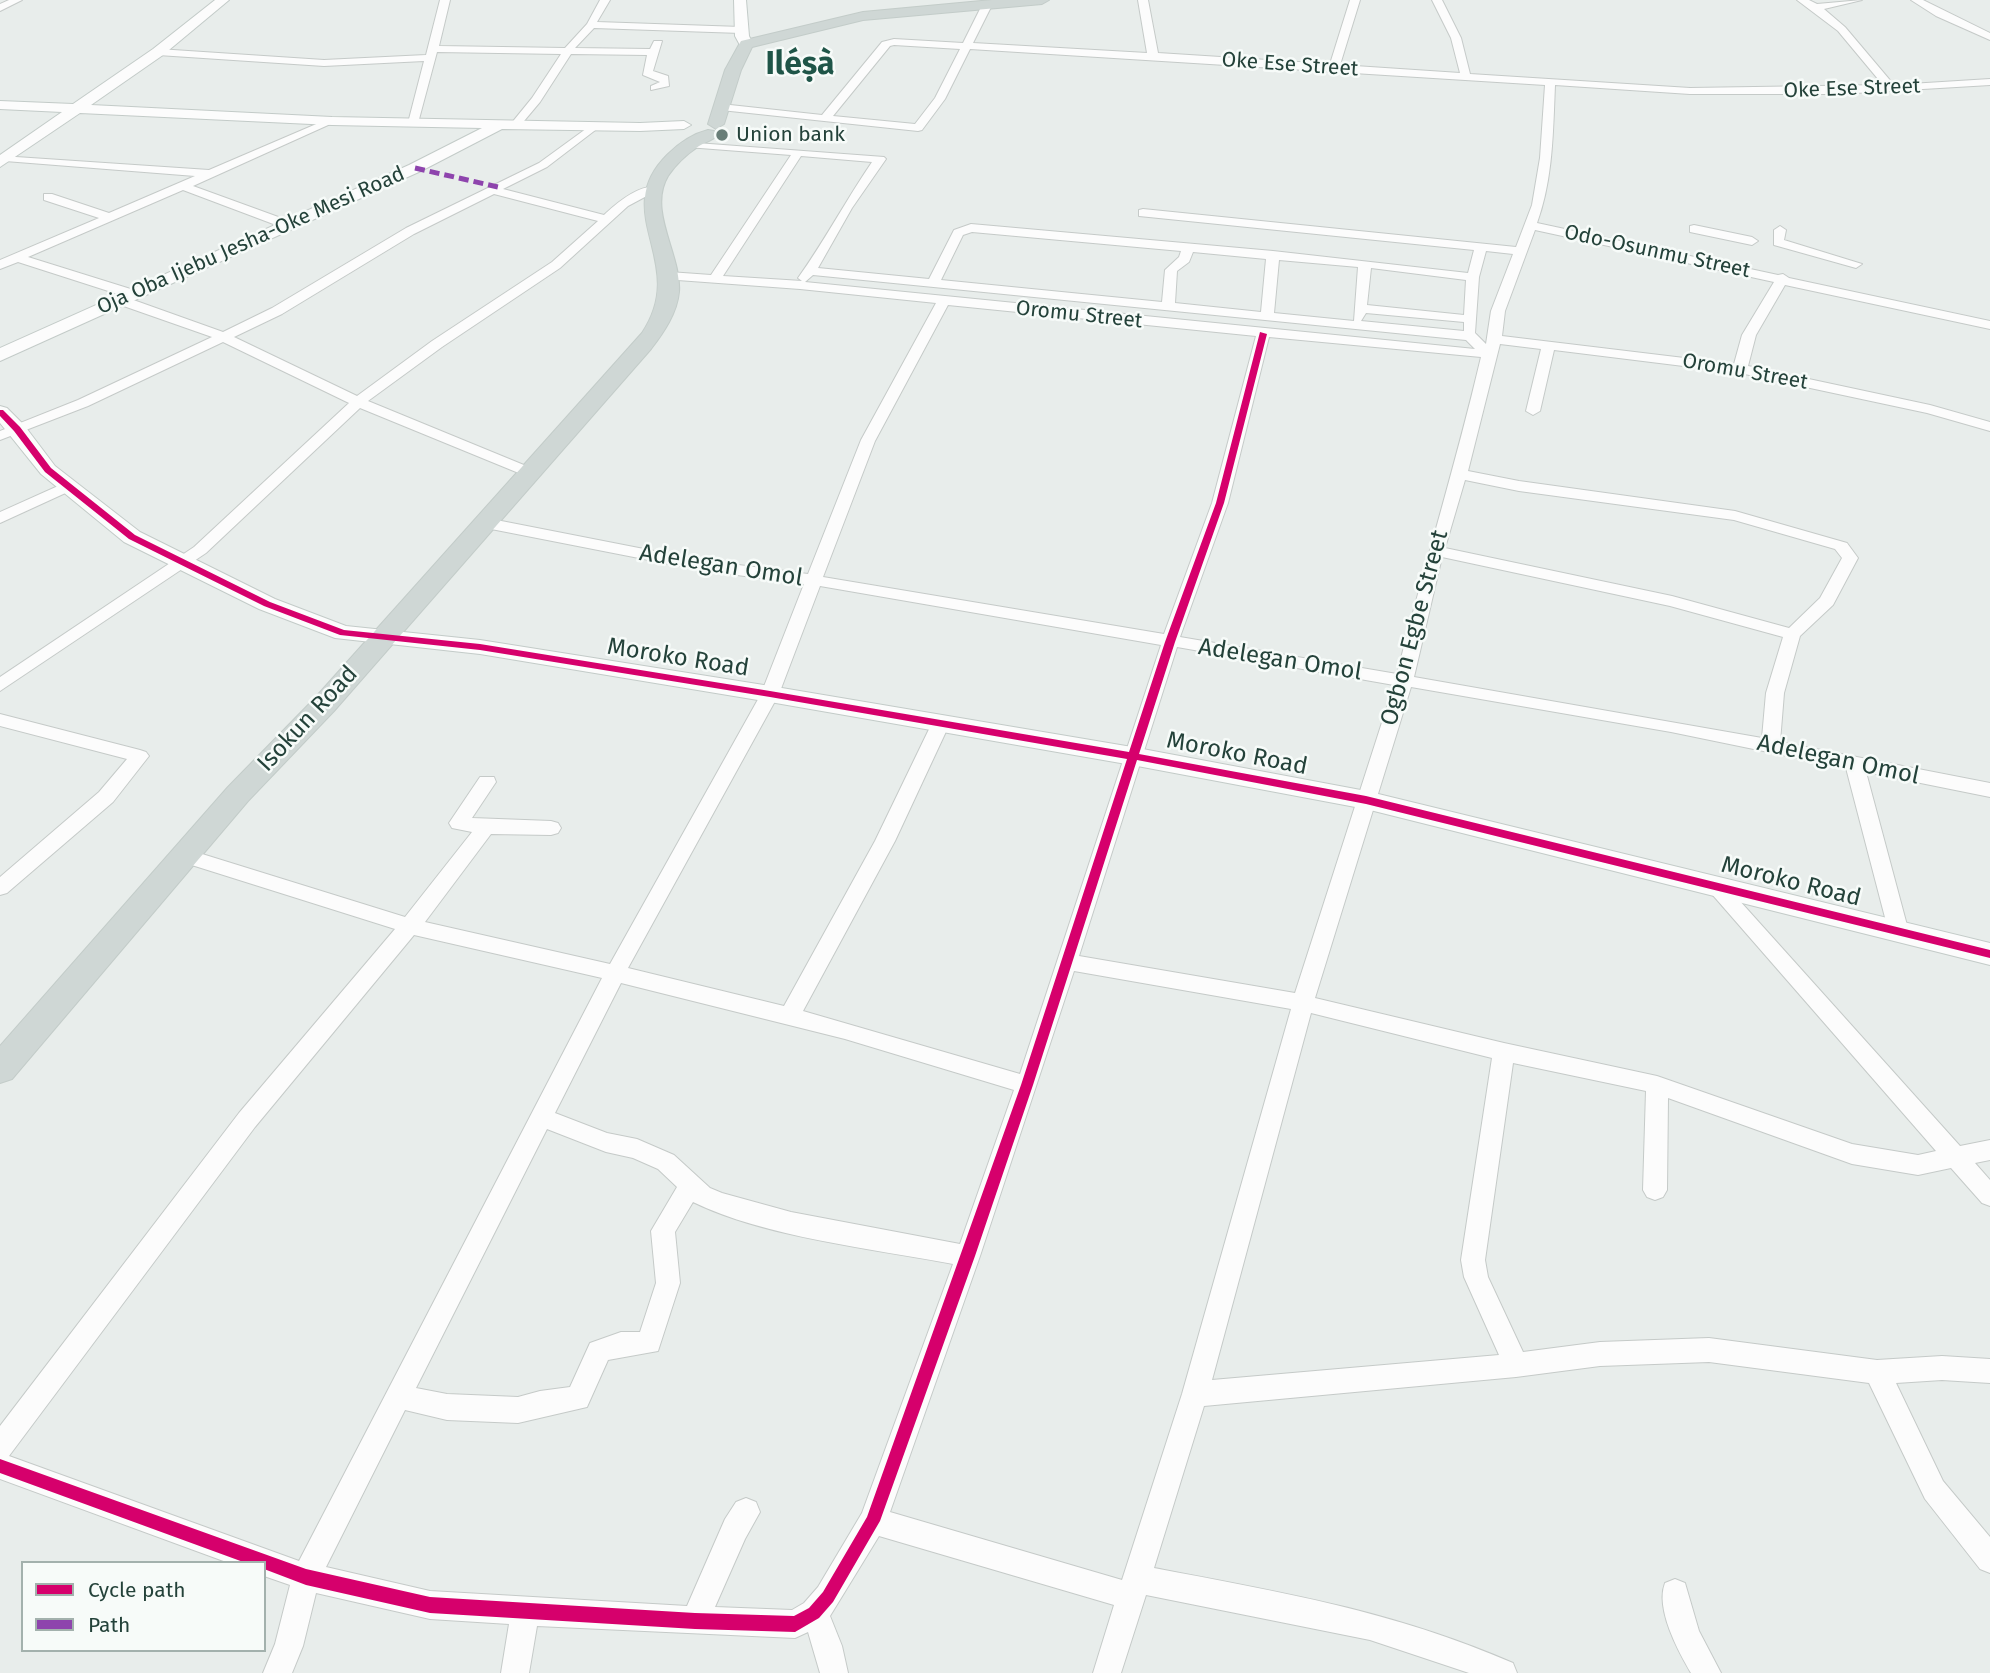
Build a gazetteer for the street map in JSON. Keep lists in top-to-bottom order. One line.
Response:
{"streets":{"main road":["Oja Oba Ijebu Jesha-Oke Mesi Road","Isokun Road"],"street":["Oke Ese Street","Odo-Osunmu Street","Oromu Street","Adelegan Omol","Ogbon Egbe Street","Moroko Road"]},"crossings":[["Odo-Osunmu Street","Oromu Street"],["Oromu Street","Ogbon Egbe Street"],["Oromu Street","Isokun Road"],["Adelegan Omol","Ogbon Egbe Street"],["Adelegan Omol","Isokun Road"],["Ogbon Egbe Street","Moroko Road"],["Moroko Road","Isokun Road"]],"districts":["Iléṣà"],"places":["Union bank"],"legend":["Cycle path","Path"]}
